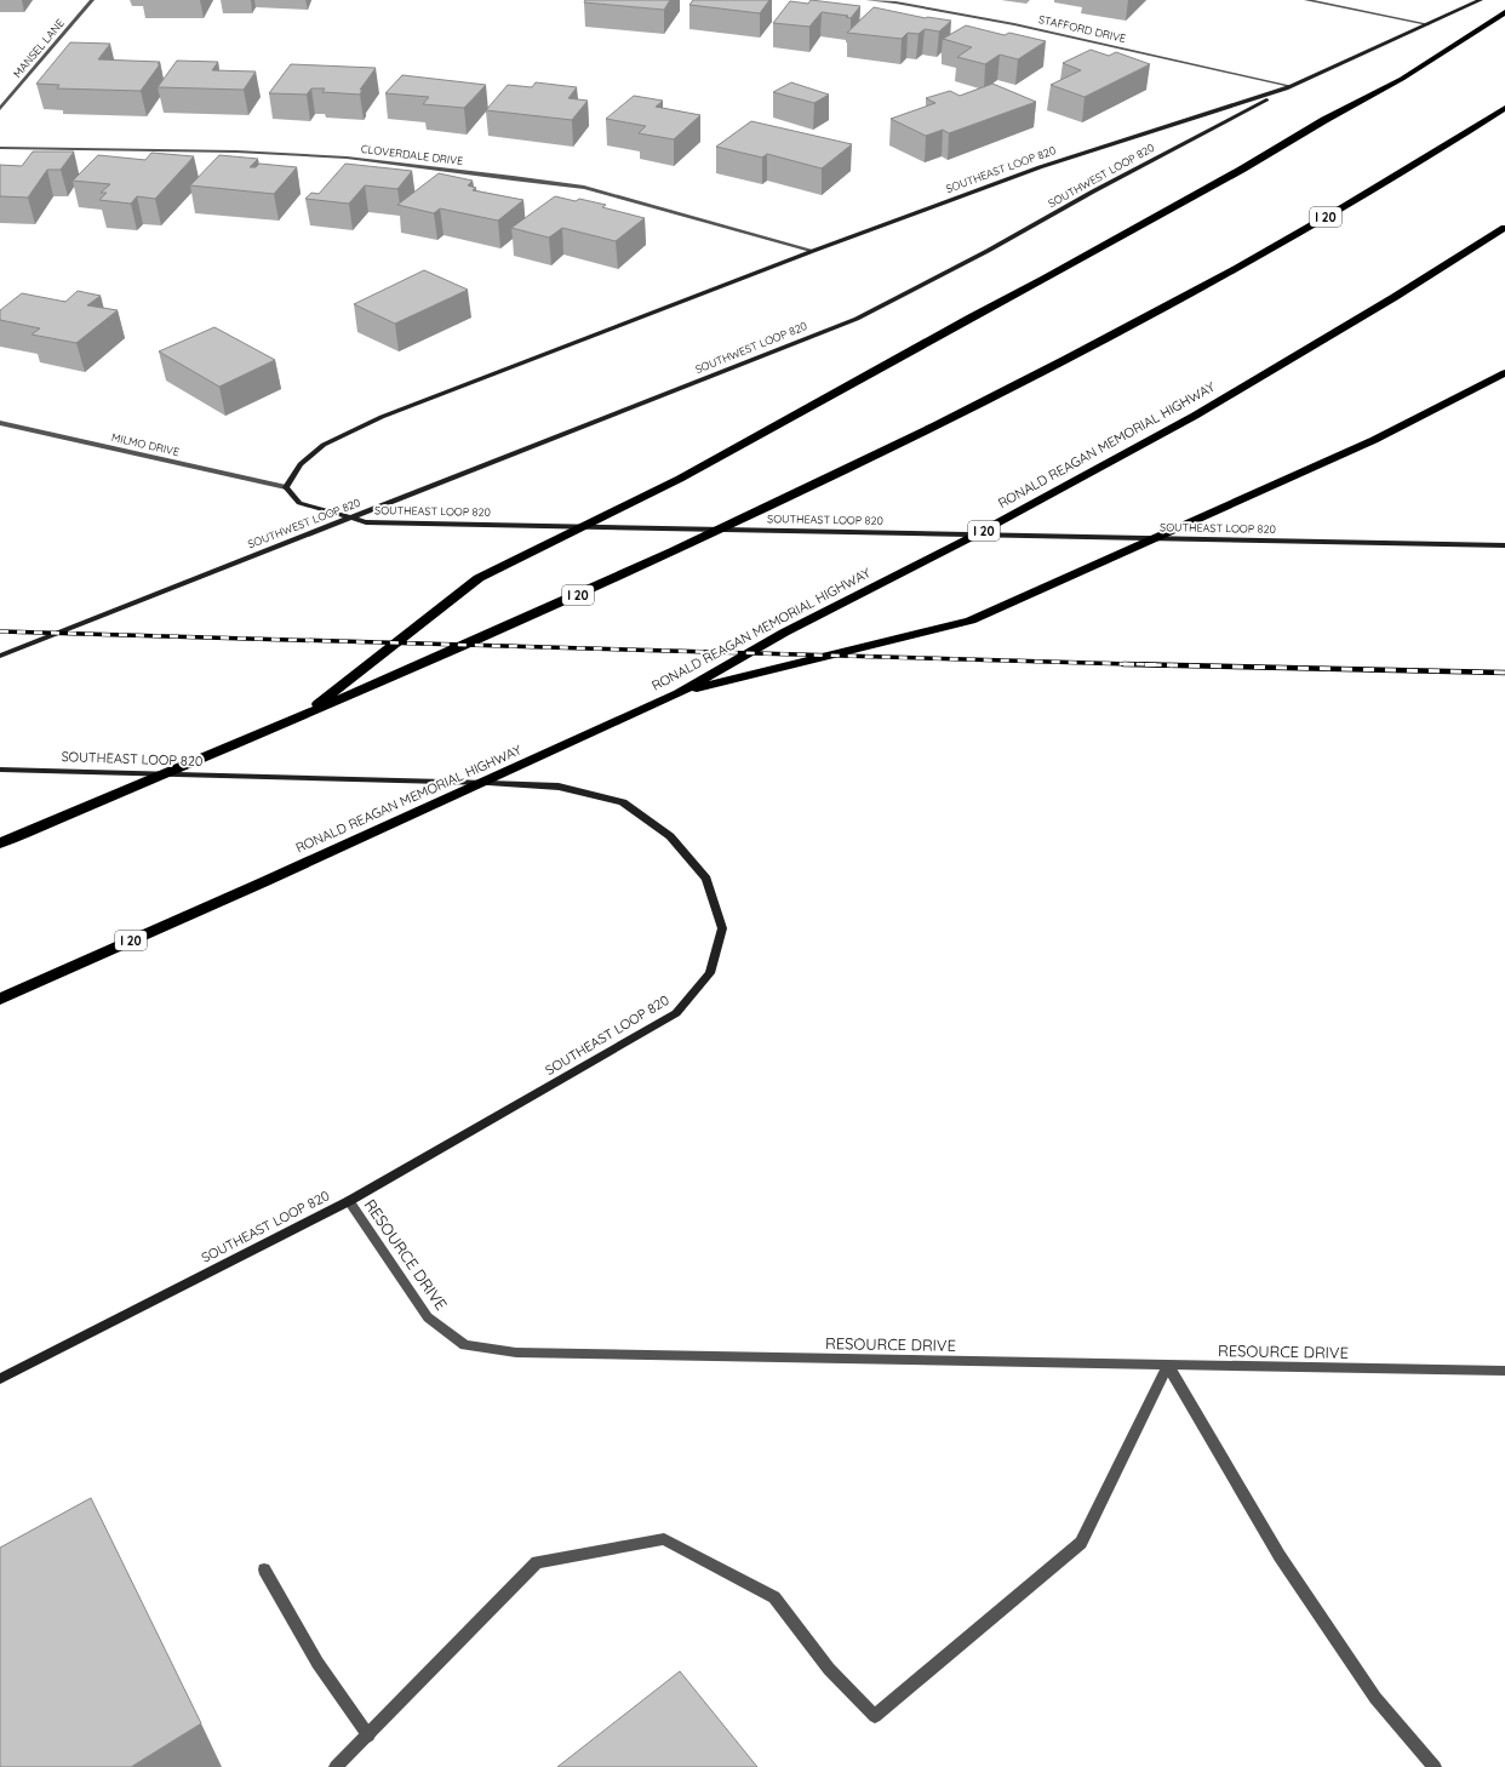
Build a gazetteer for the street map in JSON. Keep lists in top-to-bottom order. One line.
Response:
{"streets":{"highway":["I 20","RONALD REAGAN MEMORIAL HIGHWAY"],"main road":["SOUTHEAST LOOP 820","SOUTHWEST LOOP 820"],"street":["STAFFORD DRIVE","MANSEL LANE","CLOVERDALE DRIVE","MILMO DRIVE","RESOURCE DRIVE"]},"crossings":[["STAFFORD DRIVE","SOUTHEAST LOOP 820"],["STAFFORD DRIVE","SOUTHWEST LOOP 820"],["CLOVERDALE DRIVE","SOUTHEAST LOOP 820"],["SOUTHEAST LOOP 820","SOUTHWEST LOOP 820"],["SOUTHEAST LOOP 820","MILMO DRIVE"],["SOUTHEAST LOOP 820","RESOURCE DRIVE"]]}
